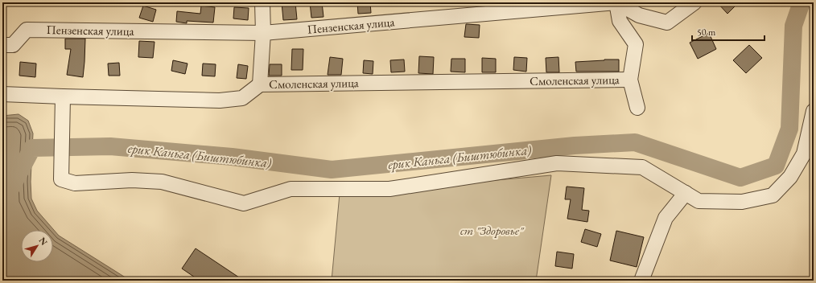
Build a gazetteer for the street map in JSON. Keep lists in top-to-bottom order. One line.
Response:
{"streets":{"street":["Пензенская улица","Смоленская улица"]},"water":["ерик Каньга (Биштюбинка)"],"parks":["ст \"Здоровье\""],"scale_bar":"50 m","north":"top right"}
